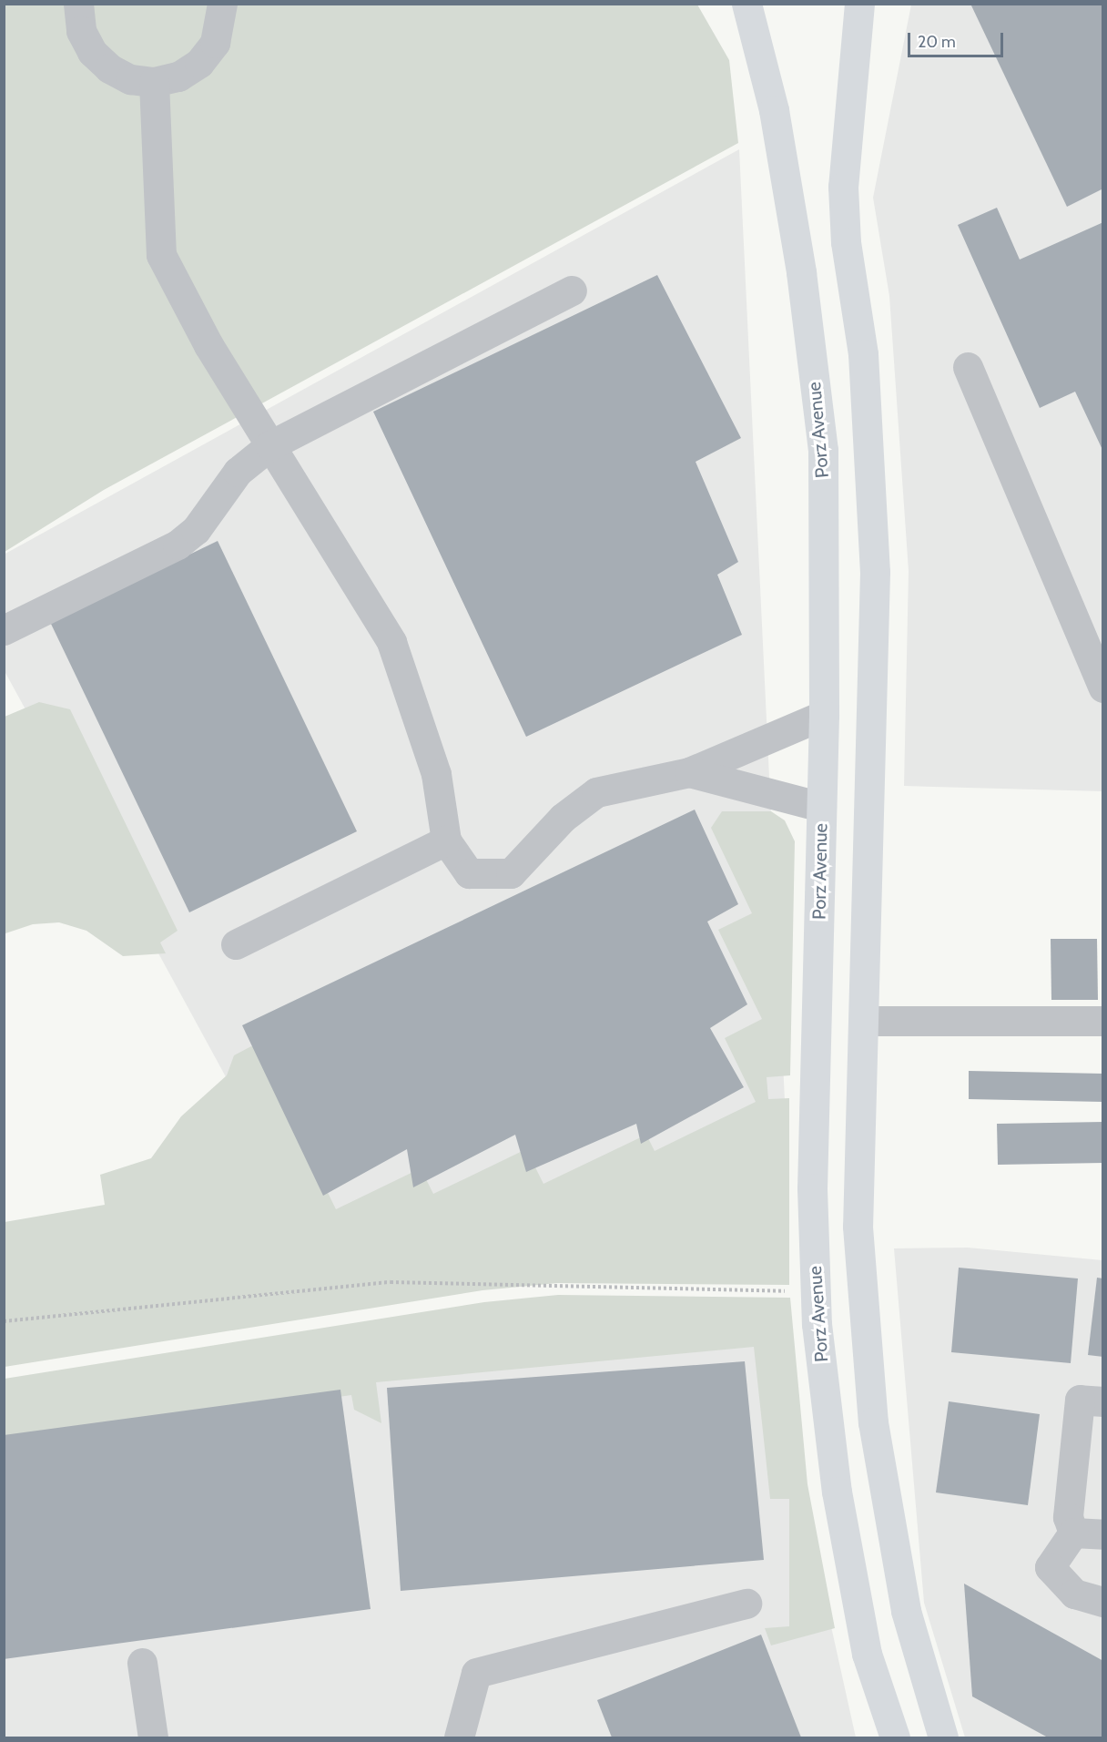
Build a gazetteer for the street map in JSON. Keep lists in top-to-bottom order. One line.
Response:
{"streets":{"main road":["Porz Avenue"]},"scale_bar":"20 m"}
